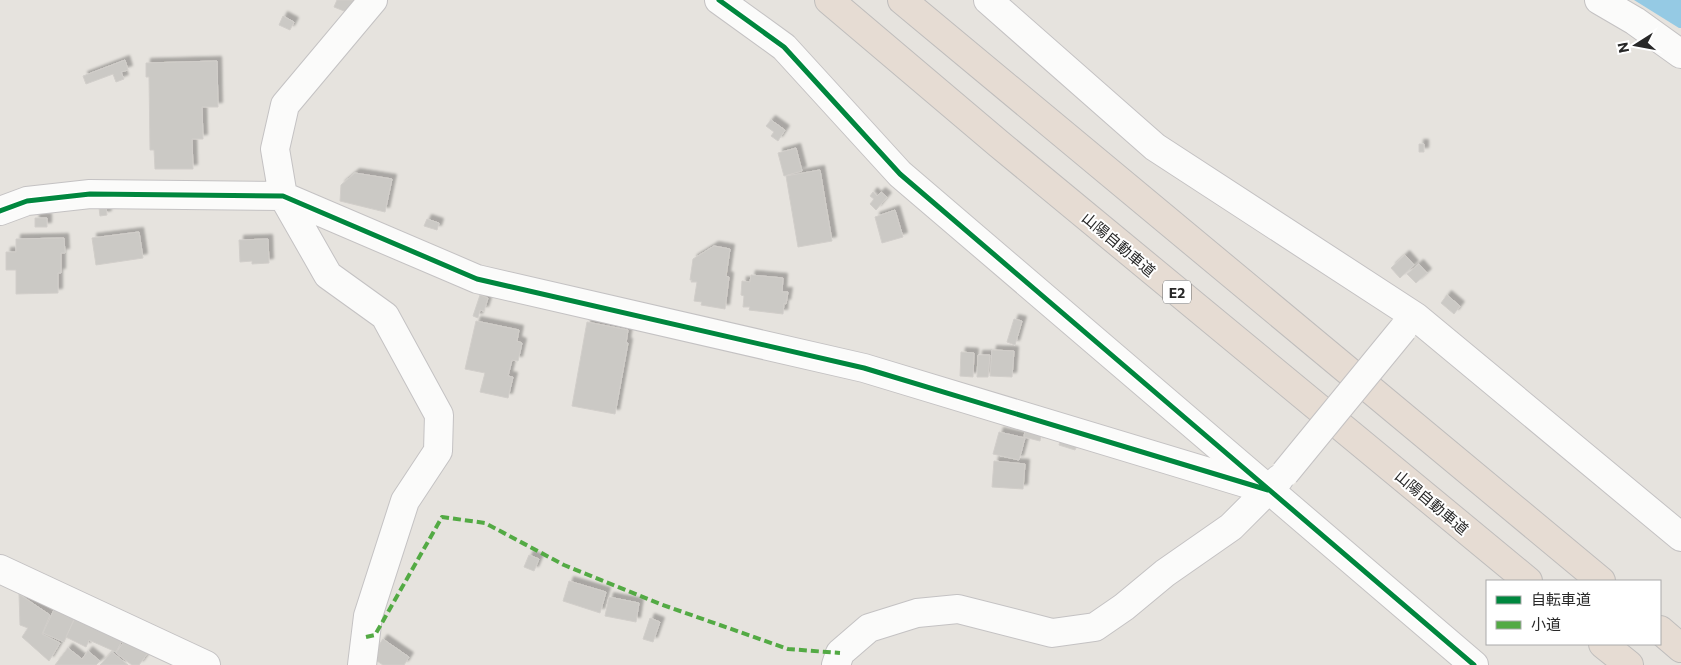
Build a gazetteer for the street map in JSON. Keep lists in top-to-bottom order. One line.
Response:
{"streets":{"highway":["山陽自動車道","E2"]},"legend":["自転車道","小道"],"north":"left"}
